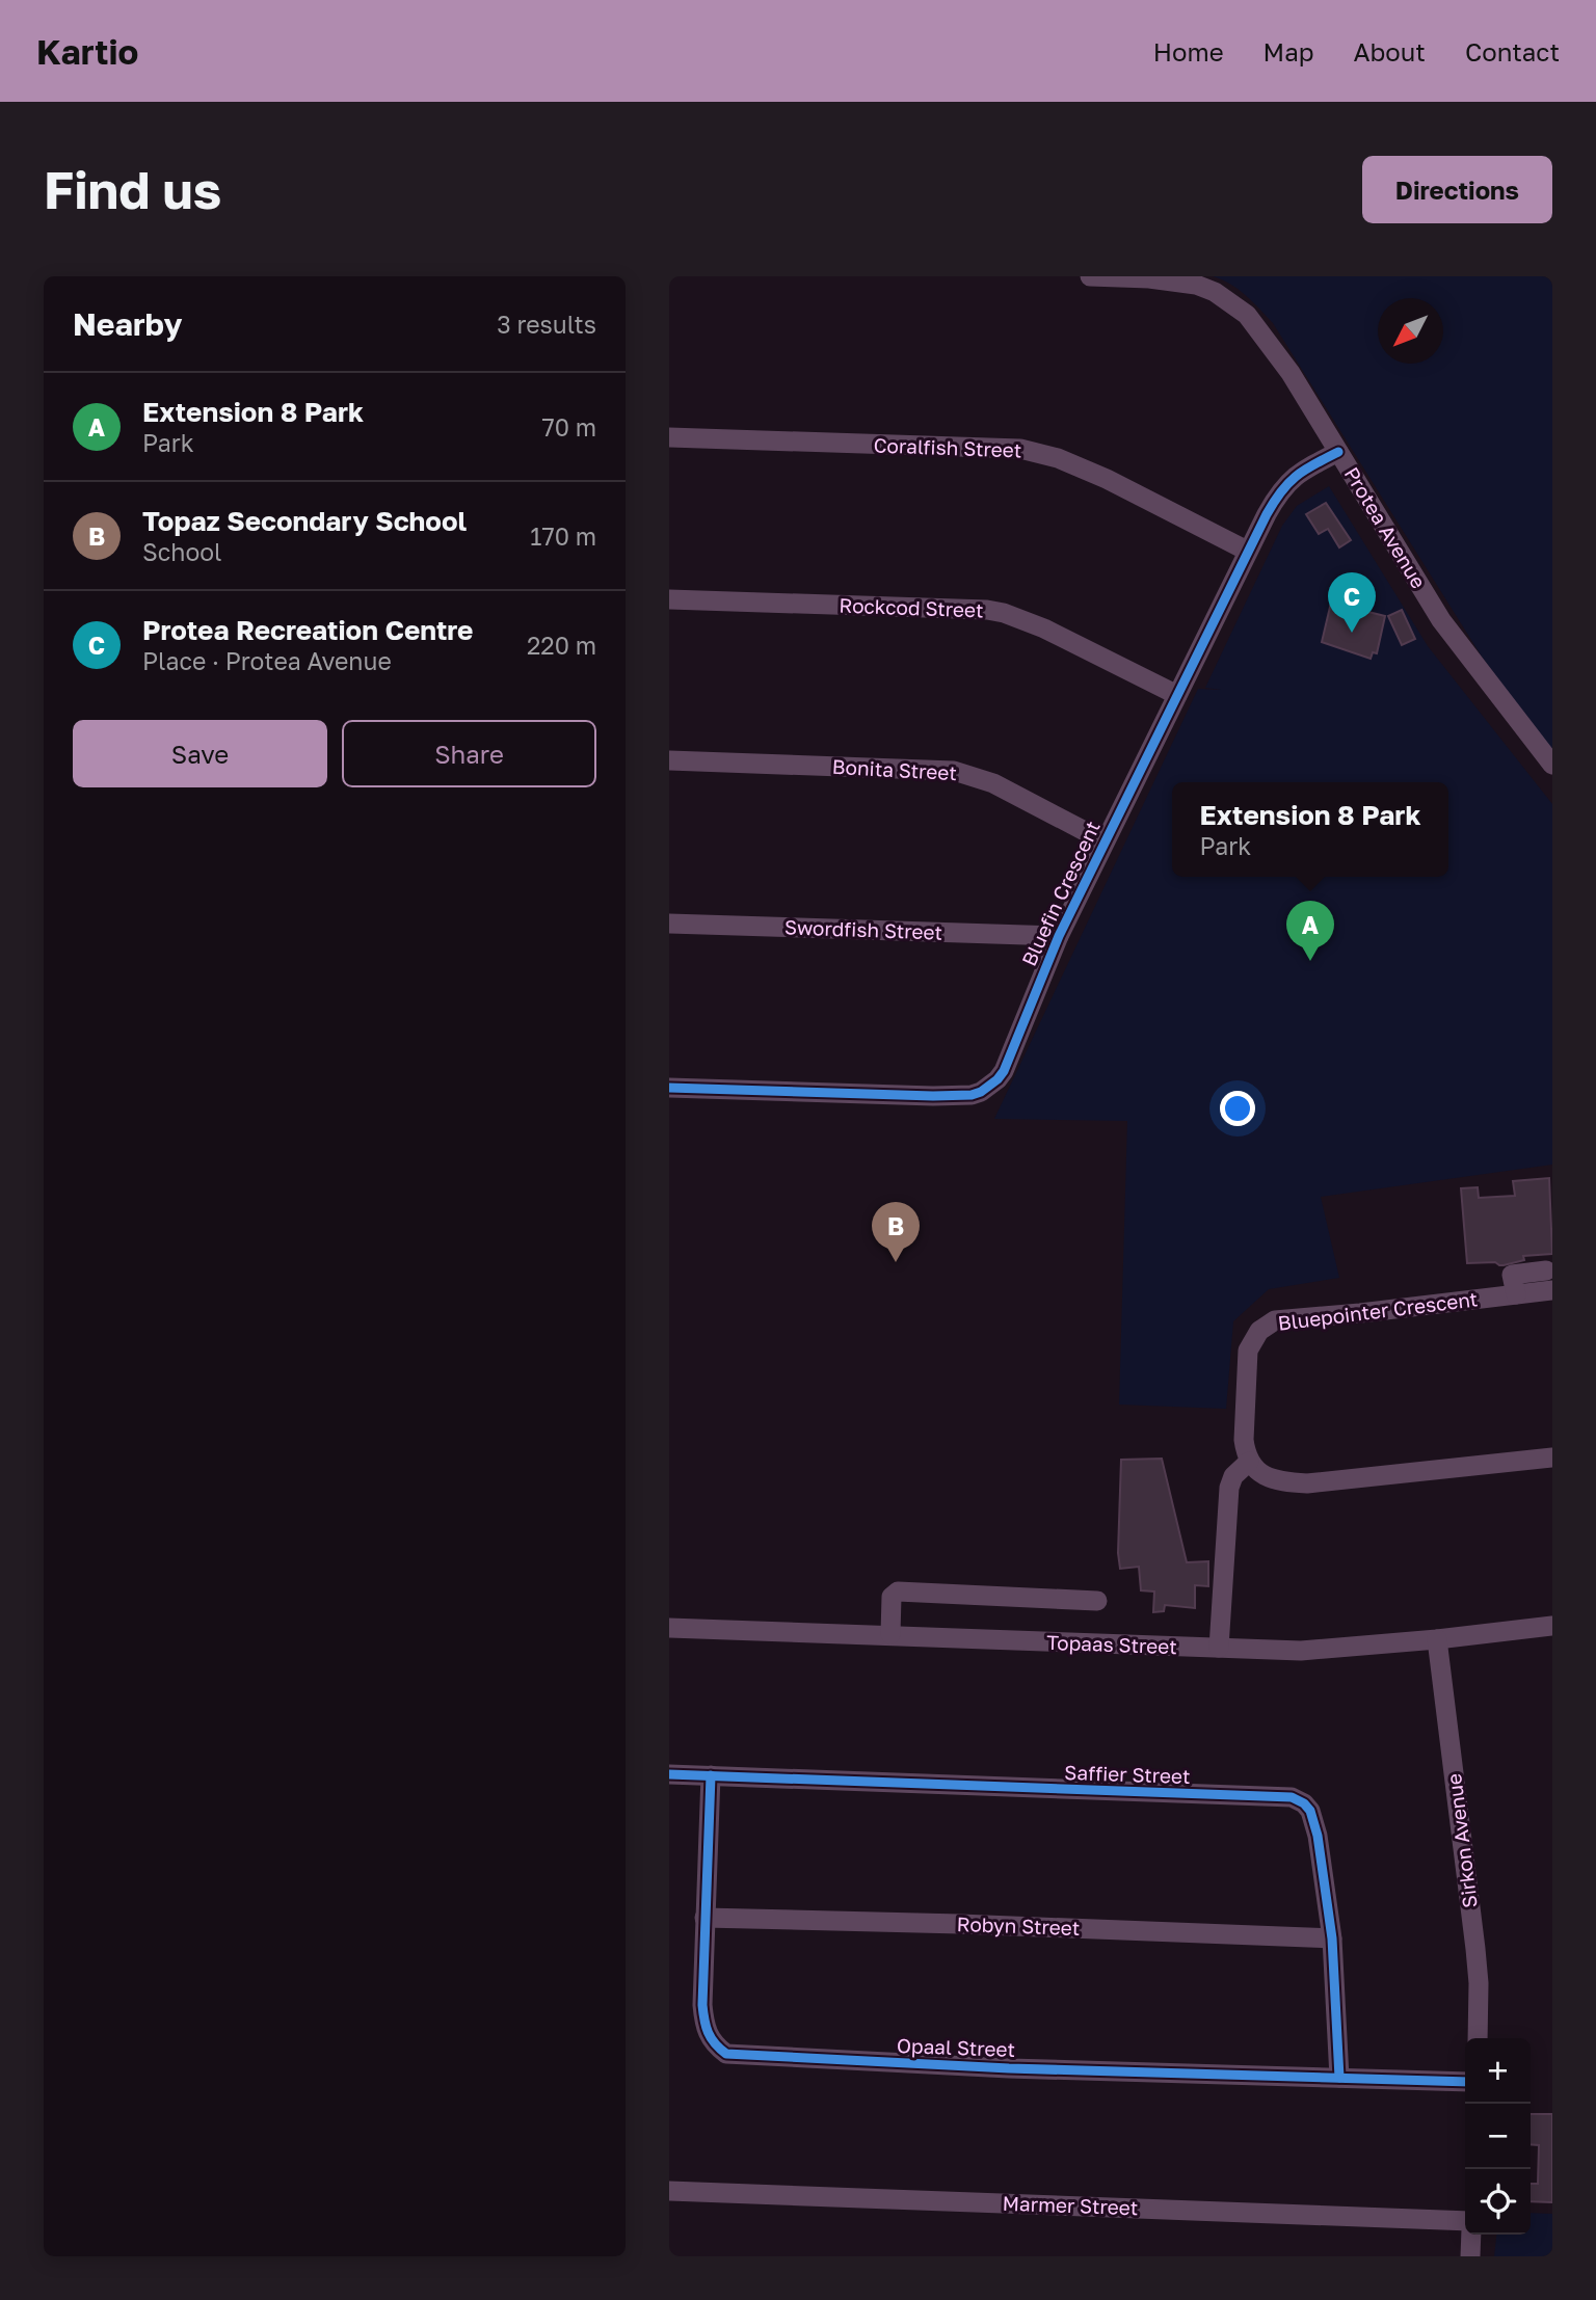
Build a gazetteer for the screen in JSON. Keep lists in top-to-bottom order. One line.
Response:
{"streets":{"street":["Coralfish Street","Protea Avenue","Rockcod Street","Bonita Street","Bluefin Crescent","Swordfish Street","Bluepointer Crescent","Topaas Street","Saffier Street","Sirkon Avenue","Robyn Street","Opaal Street","Marmer Street"]},"crossings":[["Coralfish Street","Bluefin Crescent"],["Protea Avenue","Bluefin Crescent"],["Rockcod Street","Bluefin Crescent"],["Bonita Street","Bluefin Crescent"],["Bluefin Crescent","Swordfish Street"],["Topaas Street","Sirkon Avenue"],["Saffier Street","Robyn Street"],["Saffier Street","Opaal Street"],["Robyn Street","Opaal Street"]],"north":"bottom left","page":{"header":"Kartio","nav":["Home","Map","About","Contact"],"buttons":["Directions",["Save","Share"]],"title":"Find us","heading":["Nearby","3 results"],"list":[{"mark":"A","name":"Extension 8 Park","note":"Park","value":"70 m"},{"mark":"B","name":"Topaz Secondary School","note":"School","value":"170 m"},{"mark":"C","name":"Protea Recreation Centre","note":"Place · Protea Avenue","value":"220 m"}],"pins":["C","A","B"],"popup":["Extension 8 Park","Park"],"map_buttons":["+","−"]}}
